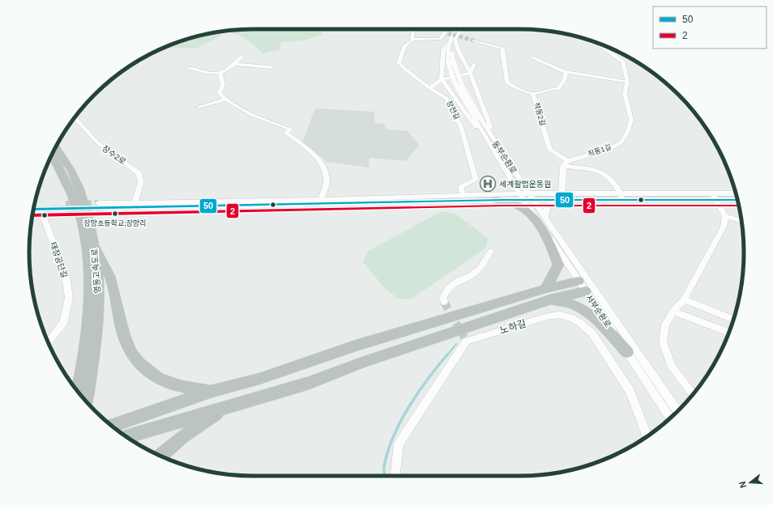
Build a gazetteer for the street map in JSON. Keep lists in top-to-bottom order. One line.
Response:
{"streets":{"highway":["영동고속도로"],"street":["장전길","적동2길","직동1길","장수2로","동부순환로","태장공단길","서부순환로","노하길"]},"crossings":[["적동2길","직동1길"],["동부순환로","서부순환로"]],"places":{"hospital":["세계활법운동원"],"other":["장양초등학교;장양리"]},"lines":["transit line 50","transit line 2"],"legend":["50","2"],"north":"left"}
